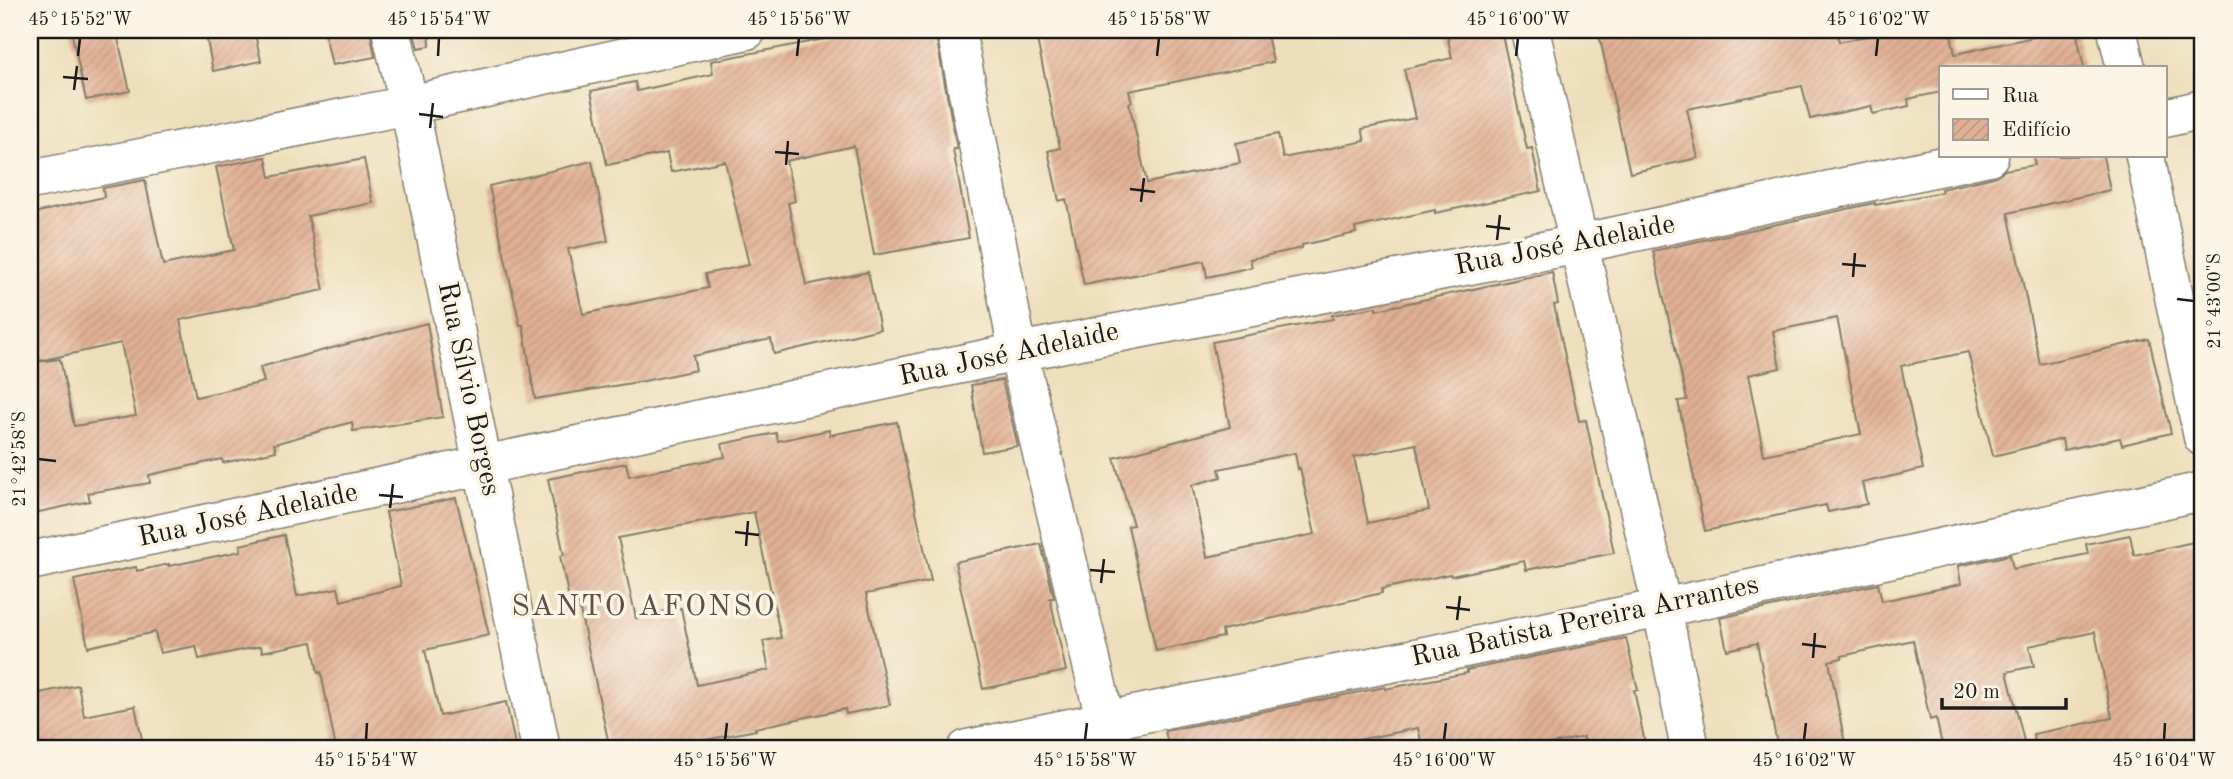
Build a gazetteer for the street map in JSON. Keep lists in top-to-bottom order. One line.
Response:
{"streets":{"street":["Rua José Adelaide","Rua Sílvio Borges","Rua Batista Pereira Arrantes"]},"crossings":[["Rua José Adelaide","Rua Sílvio Borges"]],"districts":["SANTO AFONSO"],"legend":["Rua","Edifício"],"scale_bar":"20 m","coordinates":["45°15'52\"W","45°15'54\"W","45°15'56\"W","45°15'58\"W","45°16'00\"W","45°16'02\"W","21°43'00\"S","21°42'58\"S","45°16'04\"W"]}
